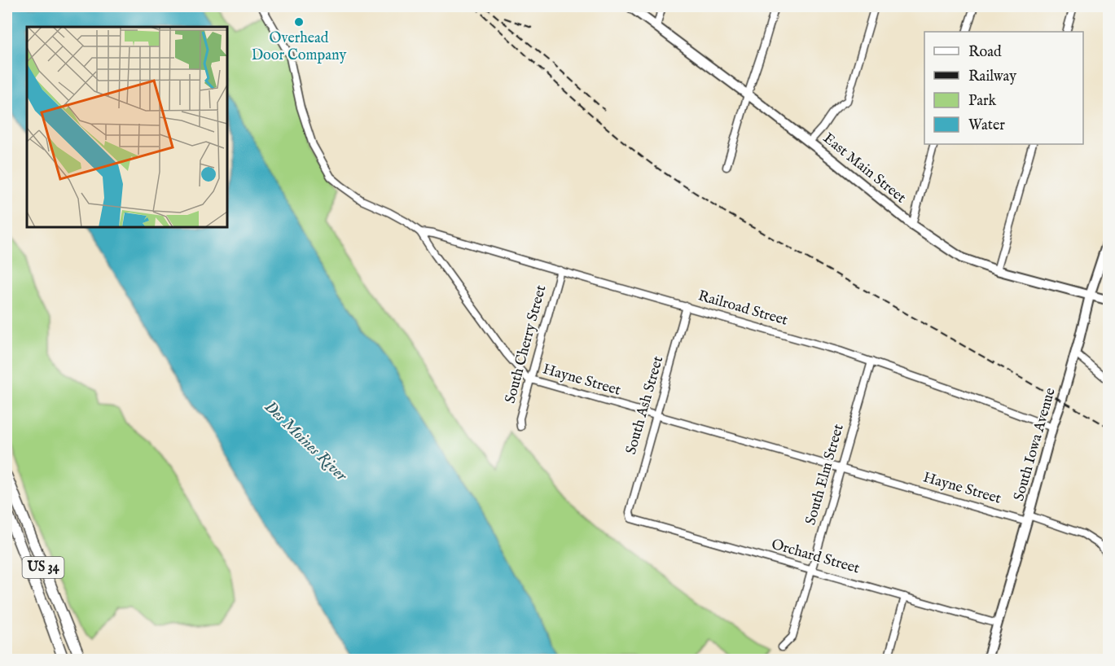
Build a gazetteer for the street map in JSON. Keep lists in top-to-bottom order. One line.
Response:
{"streets":{"highway":["US 34"],"main road":["East Main Street","South Iowa Avenue"],"street":["Railroad Street","South Cherry Street","Hayne Street","South Ash Street","South Elm Street","Orchard Street"]},"crossings":[["East Main Street","South Iowa Avenue"],["Railroad Street","South Cherry Street"],["Railroad Street","Hayne Street"],["Railroad Street","South Ash Street"],["Railroad Street","South Iowa Avenue"],["Railroad Street","South Elm Street"],["South Cherry Street","Hayne Street"],["Hayne Street","South Ash Street"],["Hayne Street","South Iowa Avenue"],["Hayne Street","South Elm Street"],["South Ash Street","Orchard Street"],["South Iowa Avenue","Orchard Street"],["South Elm Street","Orchard Street"]],"water":["Des Moines River"],"places":["Overhead Door Company"],"legend":["Road","Railway","Park","Water"]}
